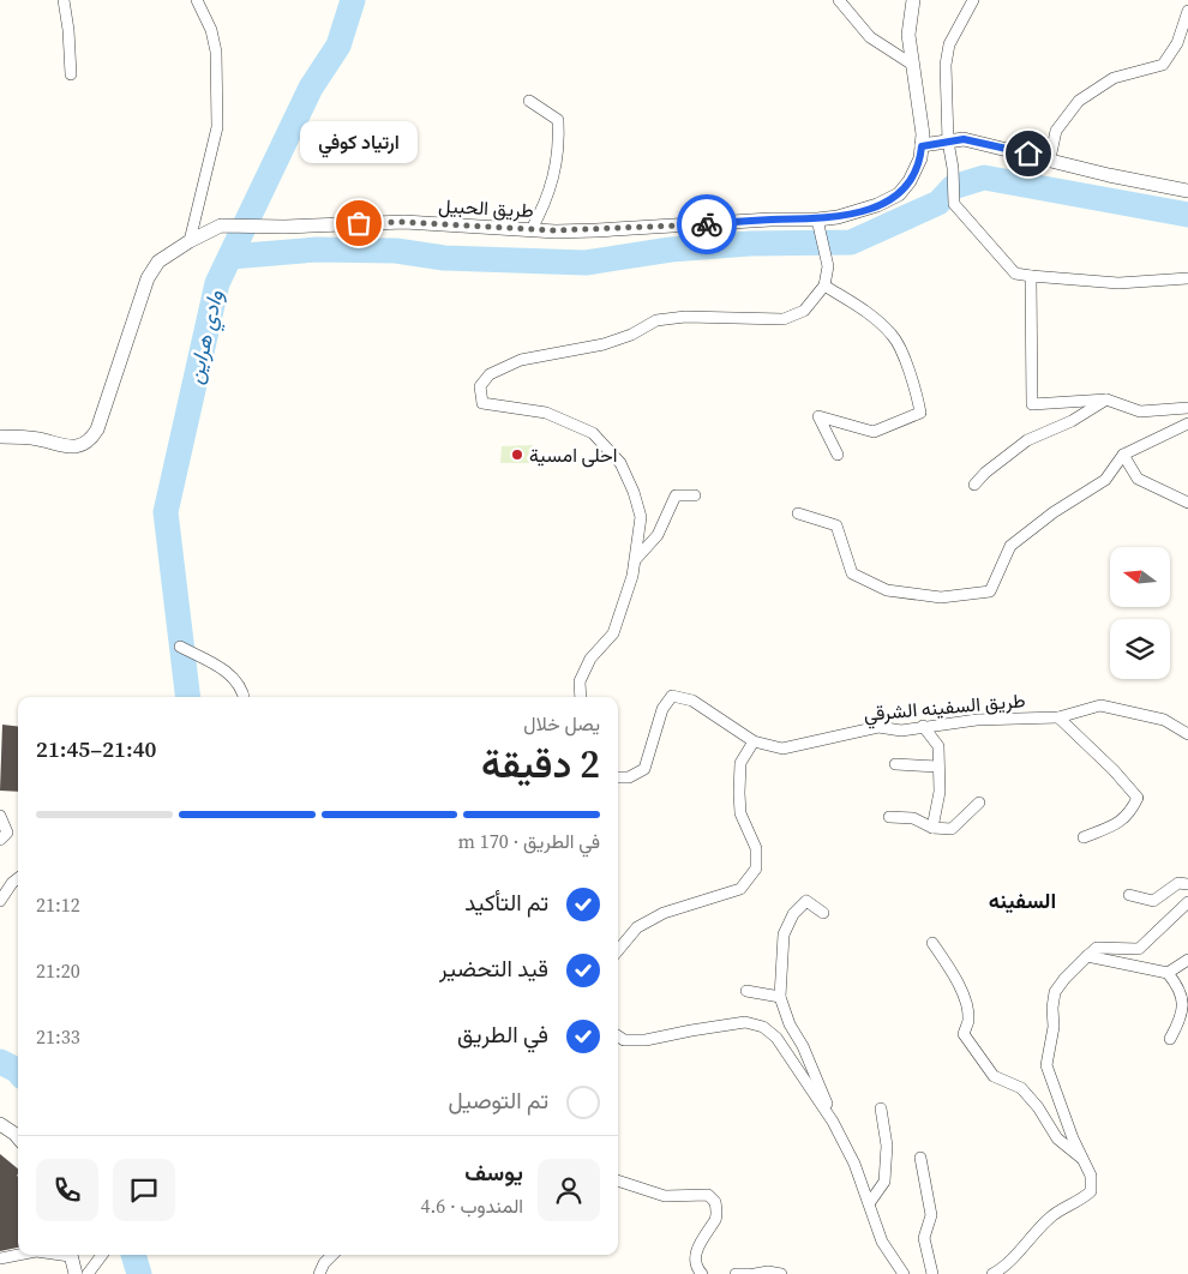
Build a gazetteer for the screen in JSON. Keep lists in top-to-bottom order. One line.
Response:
{"streets":{"street":["طريق الحبيل","طريق السفينه الشرقي"]},"districts":["السفينه"],"water":["وادي هراين"],"places":["ارتياد كوفي","احلى امسية"],"north":"left","page":{"bubble":"ارتياد كوفي","heading":["2 دقيقة","يصل خلال","21:40–21:45"],"panel":["يوسف","المندوب · 4.6"],"bar":"في الطريق · 170 m","list":[["تم التأكيد","21:12"],["قيد التحضير","21:20"],["في الطريق","21:33"],"تم التوصيل"]}}
